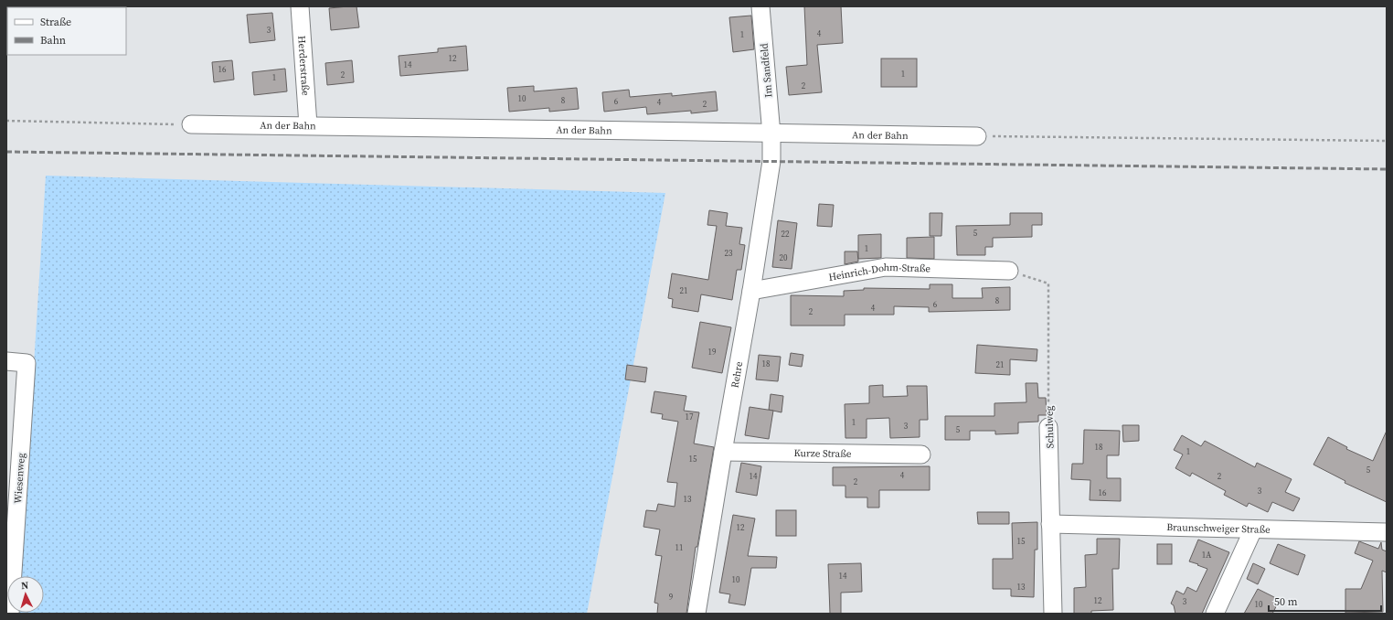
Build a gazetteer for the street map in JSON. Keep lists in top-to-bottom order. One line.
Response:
{"streets":{"street":["Herderstraße","Im Sandfeld","An der Bahn","Heinrich-Dohm-Straße","Rehre","Schulweg","Kurze Straße","Wiesenweg","Braunschweiger Straße"]},"crossings":[["Herderstraße","An der Bahn"],["Im Sandfeld","An der Bahn"],["Im Sandfeld","Rehre"],["An der Bahn","Rehre"],["Heinrich-Dohm-Straße","Rehre"],["Heinrich-Dohm-Straße","Schulweg"],["Rehre","Kurze Straße"],["Schulweg","Braunschweiger Straße"]],"house_numbers":["3","4","1","12","14","16","1","2","1","2","10","8","6","4","2","5","22","1","23","20","21","8","6","4","2","19","18","21","17","1","3","5","18","1","15","5","4","14","2","2","3","16","13","12","15","11","1A","14","10","13","9","12","3","10"],"legend":["Straße","Bahn"],"scale_bar":"50 m","north":"top"}
